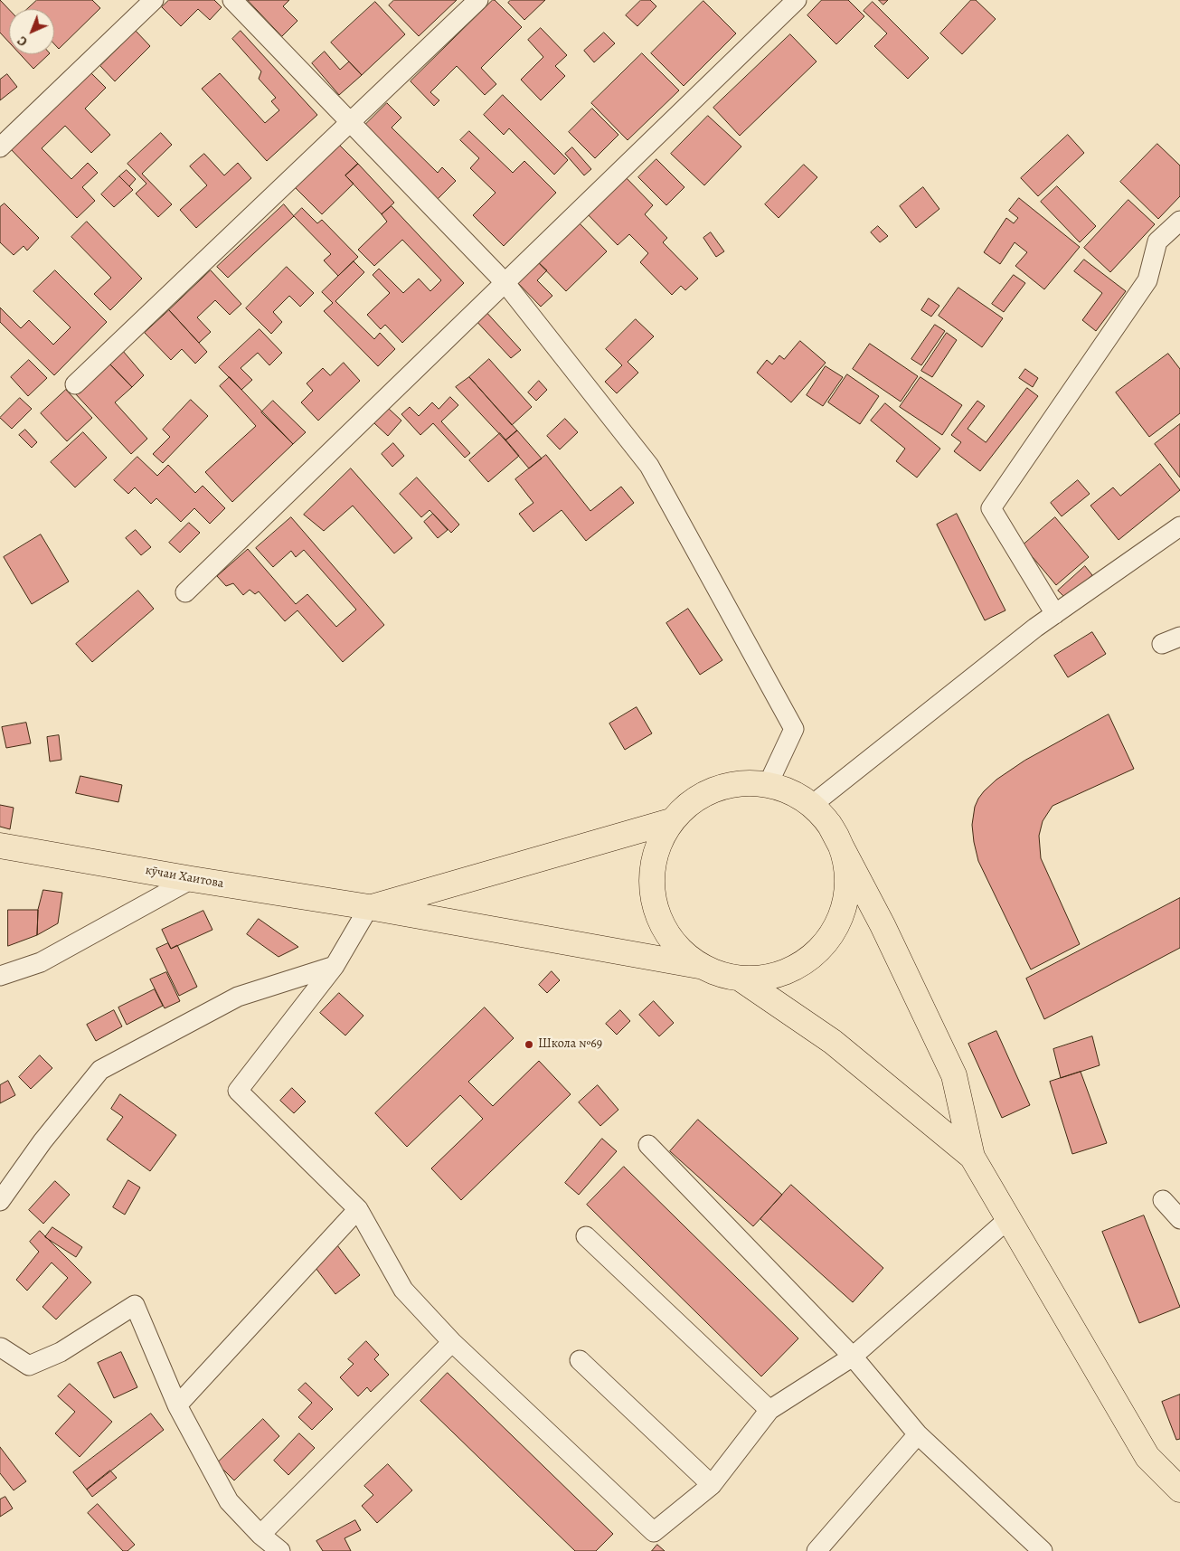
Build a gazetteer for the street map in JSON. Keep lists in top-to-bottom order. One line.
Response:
{"streets":{"main road":["кӯчаи Хаитова"]},"places":["Школа №69"],"north":"bottom left"}
